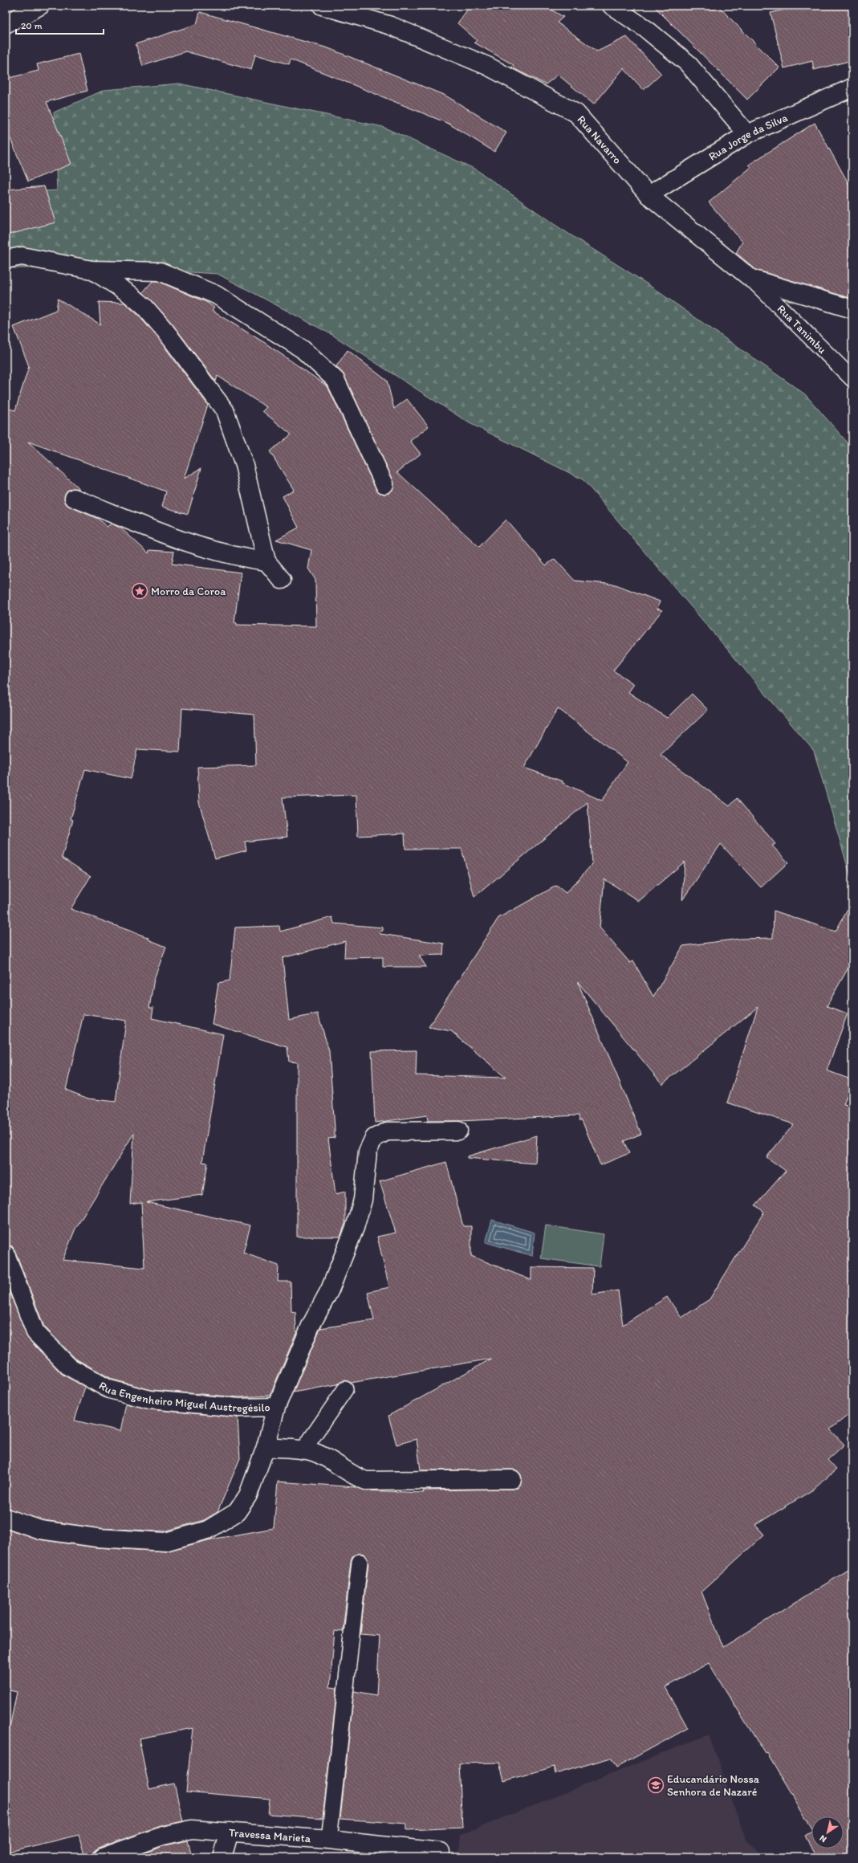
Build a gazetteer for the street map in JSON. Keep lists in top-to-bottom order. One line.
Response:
{"streets":{"street":["Rua Jorge da Silva","Rua Navarro","Rua Engenheiro Miguel Austregésilo","Travessa Marieta"],"lane":["Rua Tanimbu"]},"crossings":[["Rua Jorge da Silva","Rua Navarro"],["Rua Navarro","Rua Tanimbu"]],"places":{"place":["Morro da Coroa"],"school or university":["Educandário Nossa Senhora de Nazaré"]},"scale_bar":"20 m","north":"bottom left"}
